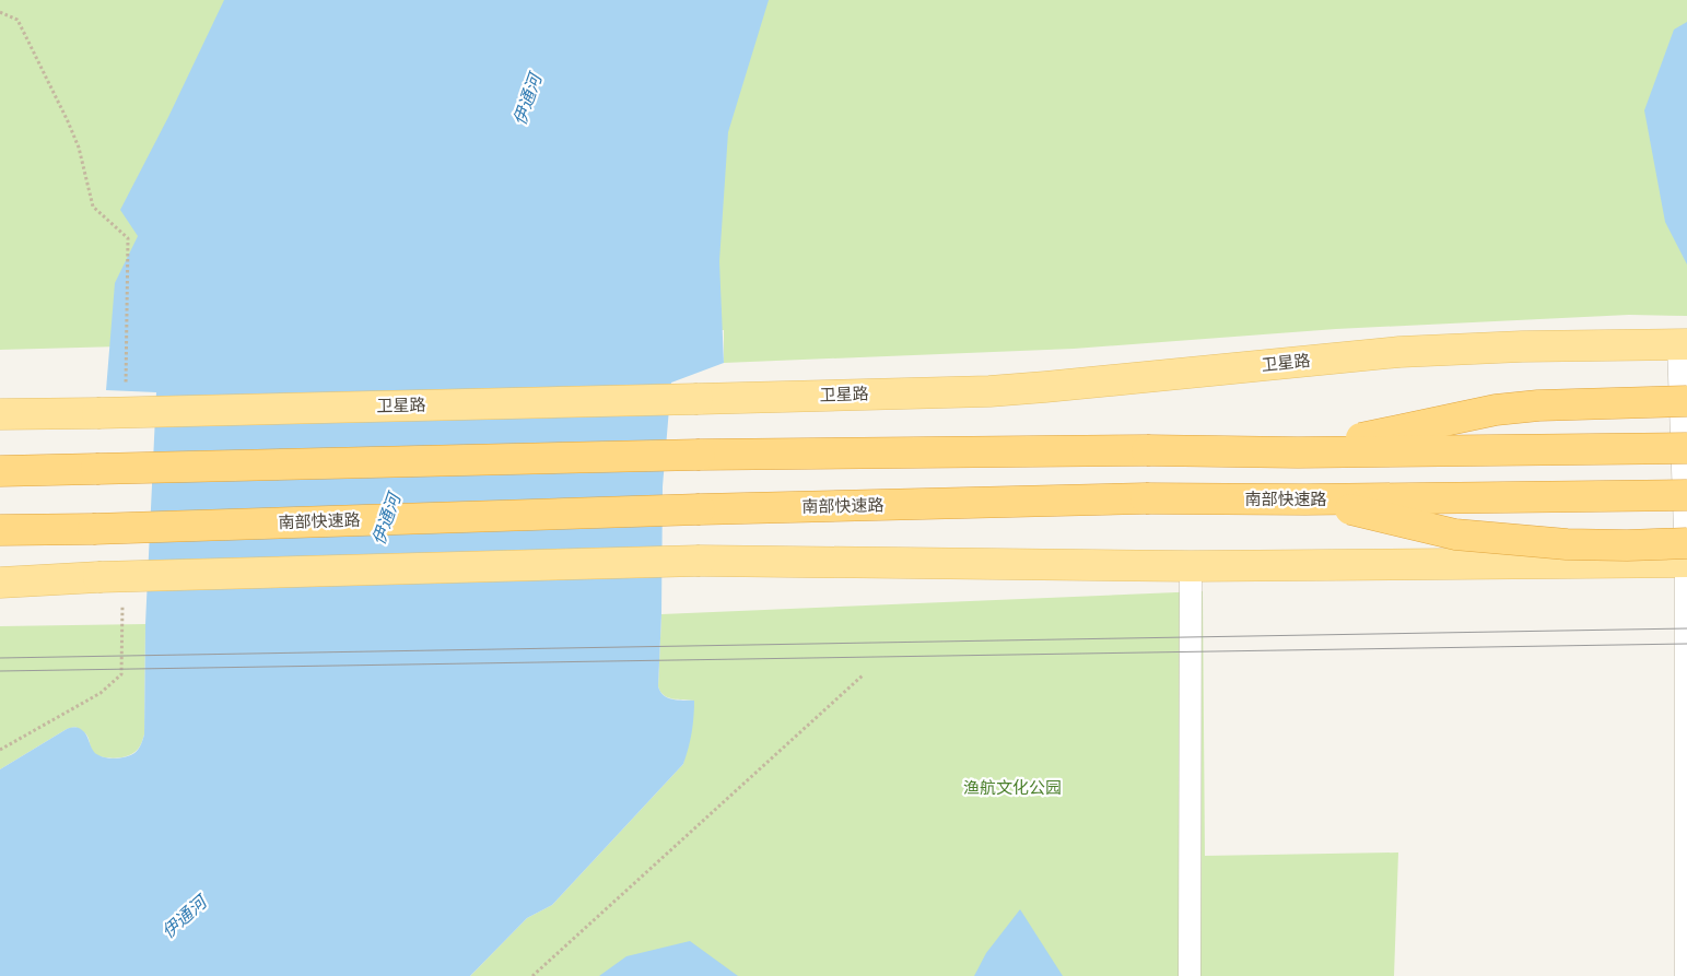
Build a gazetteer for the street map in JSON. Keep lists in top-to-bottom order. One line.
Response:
{"streets":{"highway":["南部快速路"],"main road":["卫星路"]},"water":["伊通河"],"parks":["渔航文化公园"]}
